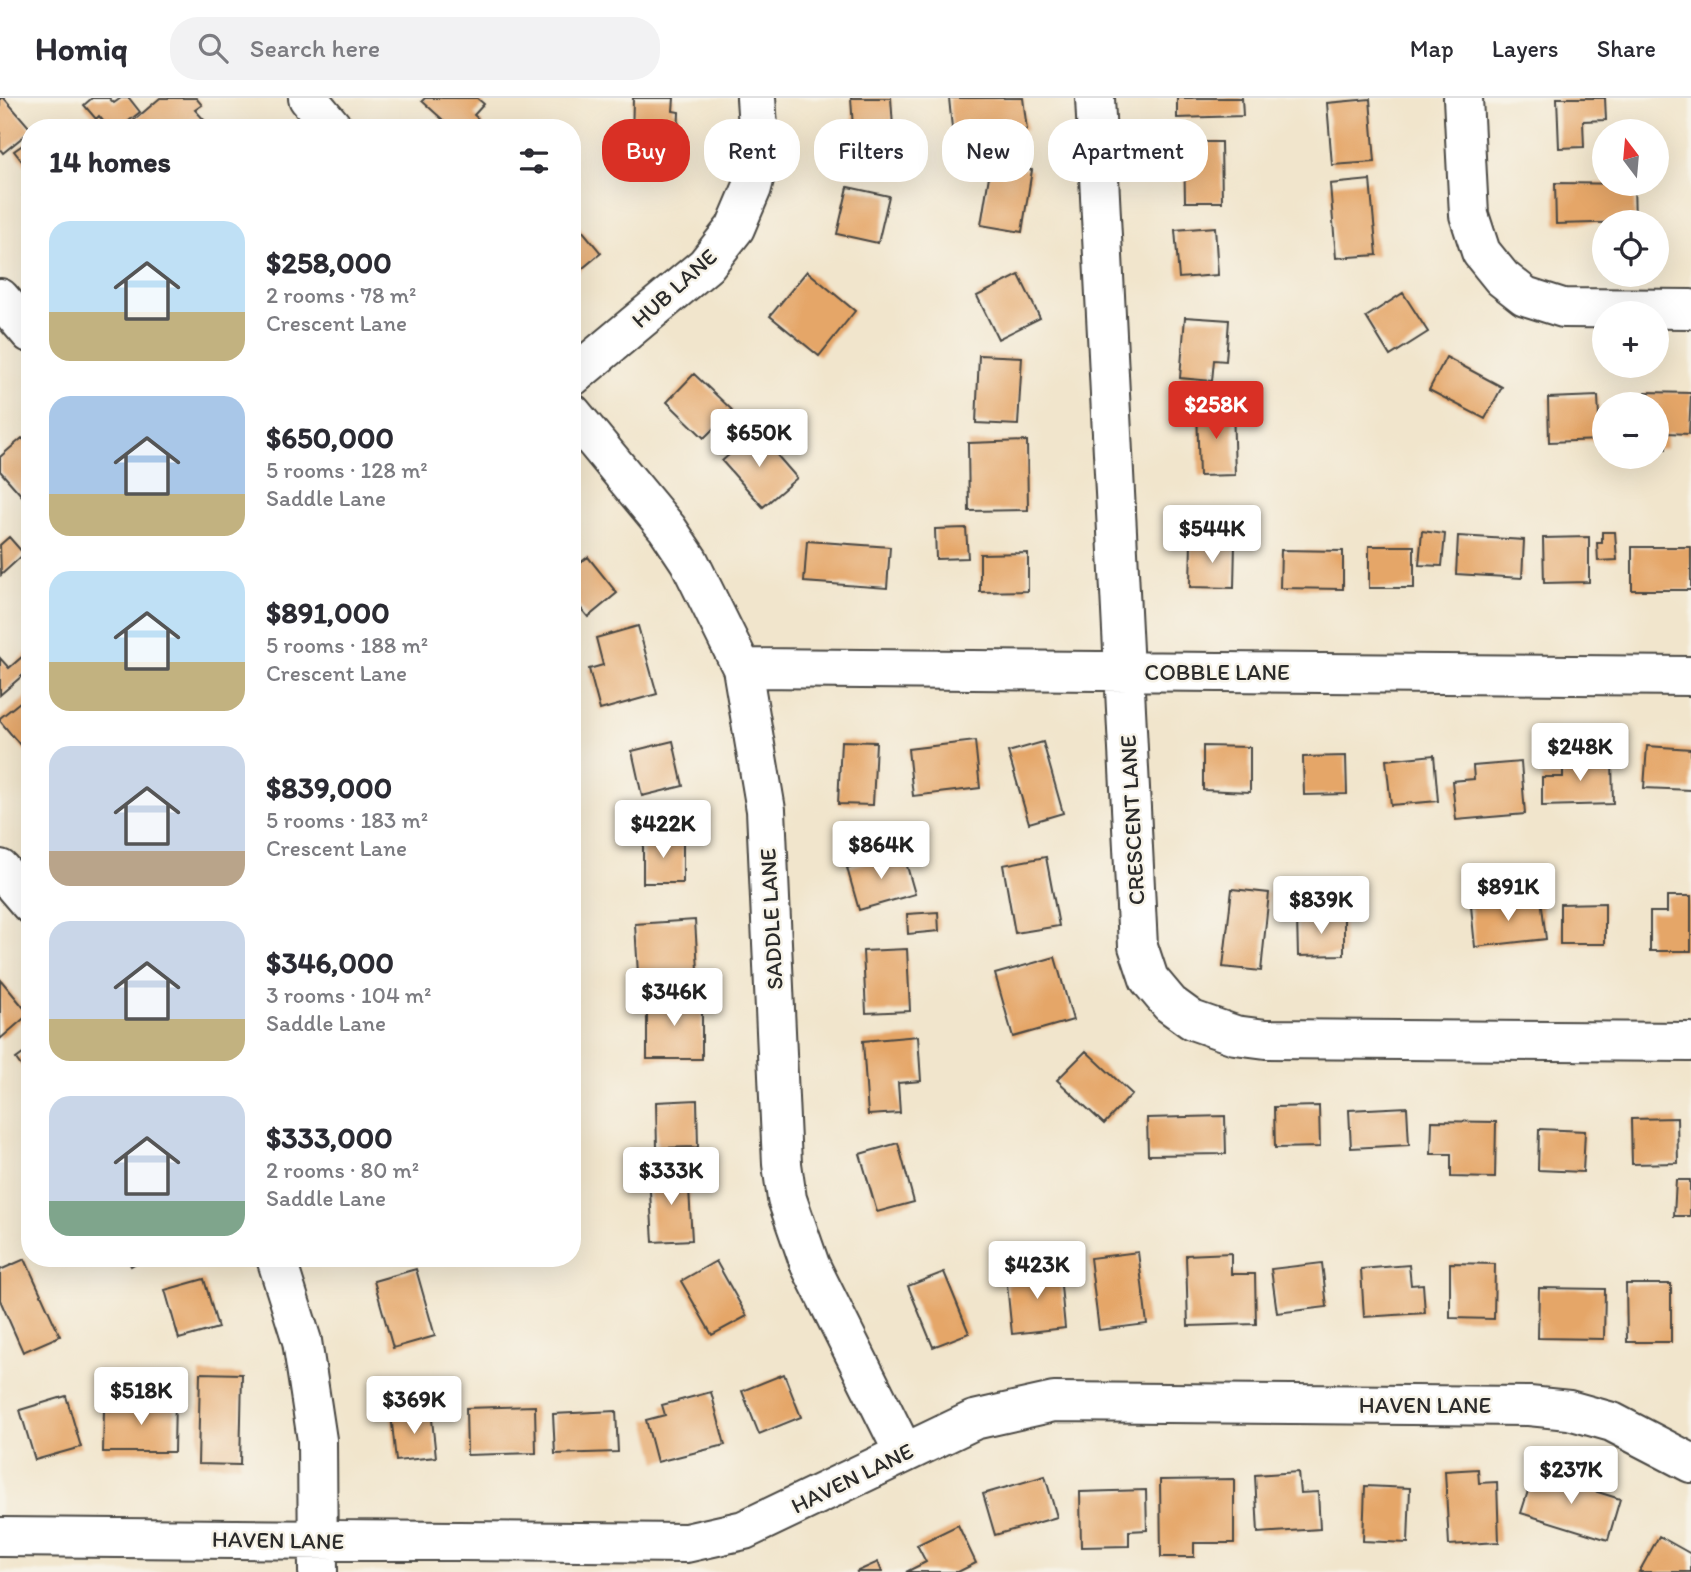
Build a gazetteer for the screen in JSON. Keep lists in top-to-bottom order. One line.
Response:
{"streets":{"street":["HUB LANE","COBBLE LANE","CRESCENT LANE","SADDLE LANE","HAVEN LANE"]},"crossings":[["COBBLE LANE","CRESCENT LANE"],["COBBLE LANE","SADDLE LANE"],["SADDLE LANE","HAVEN LANE"]],"north":"top","page":{"header":"Homiq","search":"Search here","nav":["Map","Layers","Share"],"map_buttons":["+","−"],"chip":["Buy","Rent","Filters","New","Apartment"],"heading":"14 homes","list":[{"name":"$258,000","note":"2 rooms · 78 m² · Crescent Lane"},{"name":"$650,000","note":"5 rooms · 128 m² · Saddle Lane"},{"name":"$891,000","note":"5 rooms · 188 m² · Crescent Lane"},{"name":"$839,000","note":"5 rooms · 183 m² · Crescent Lane"},{"name":"$346,000","note":"3 rooms · 104 m² · Saddle Lane"},{"name":"$333,000","note":"2 rooms · 80 m² · Saddle Lane"}],"price":["$258K","$650K","$544K","$248K","$422K","$864K","$891K","$839K","$346K","$333K","$423K","$518K","$369K","$237K"]}}
